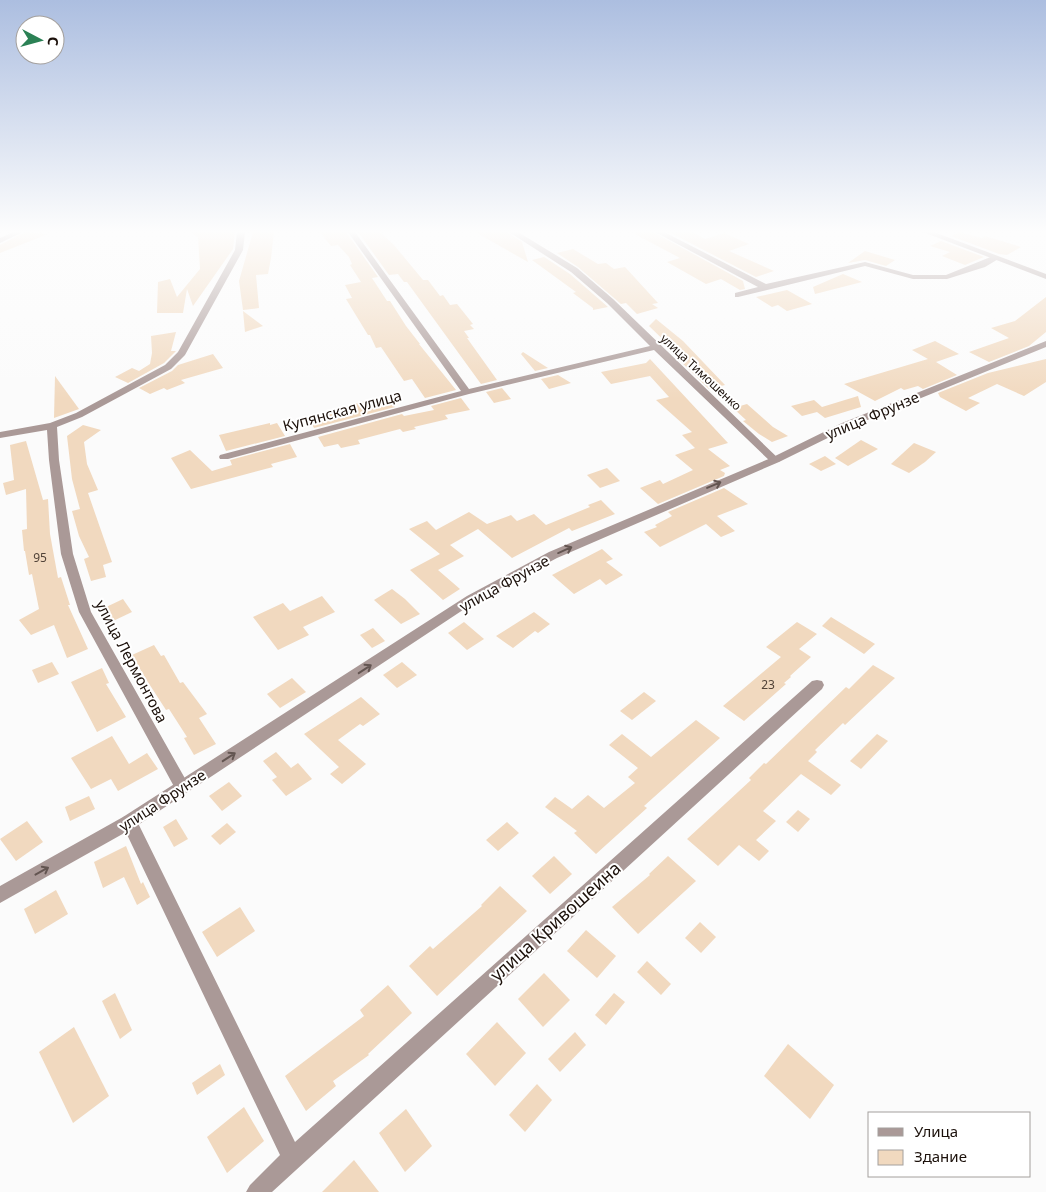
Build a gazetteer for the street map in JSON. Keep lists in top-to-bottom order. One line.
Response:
{"streets":{"street":["улица Тимошенко","Купянская улица","улица Фрунзе","улица Лермонтова","улица Кривошеина"]},"crossings":[["улица Тимошенко","Купянская улица"],["улица Тимошенко","улица Фрунзе"],["улица Фрунзе","улица Лермонтова"]],"one_way":["улица Фрунзе"],"house_numbers":["95","23"],"legend":["Улица","Здание"],"north":"right"}
